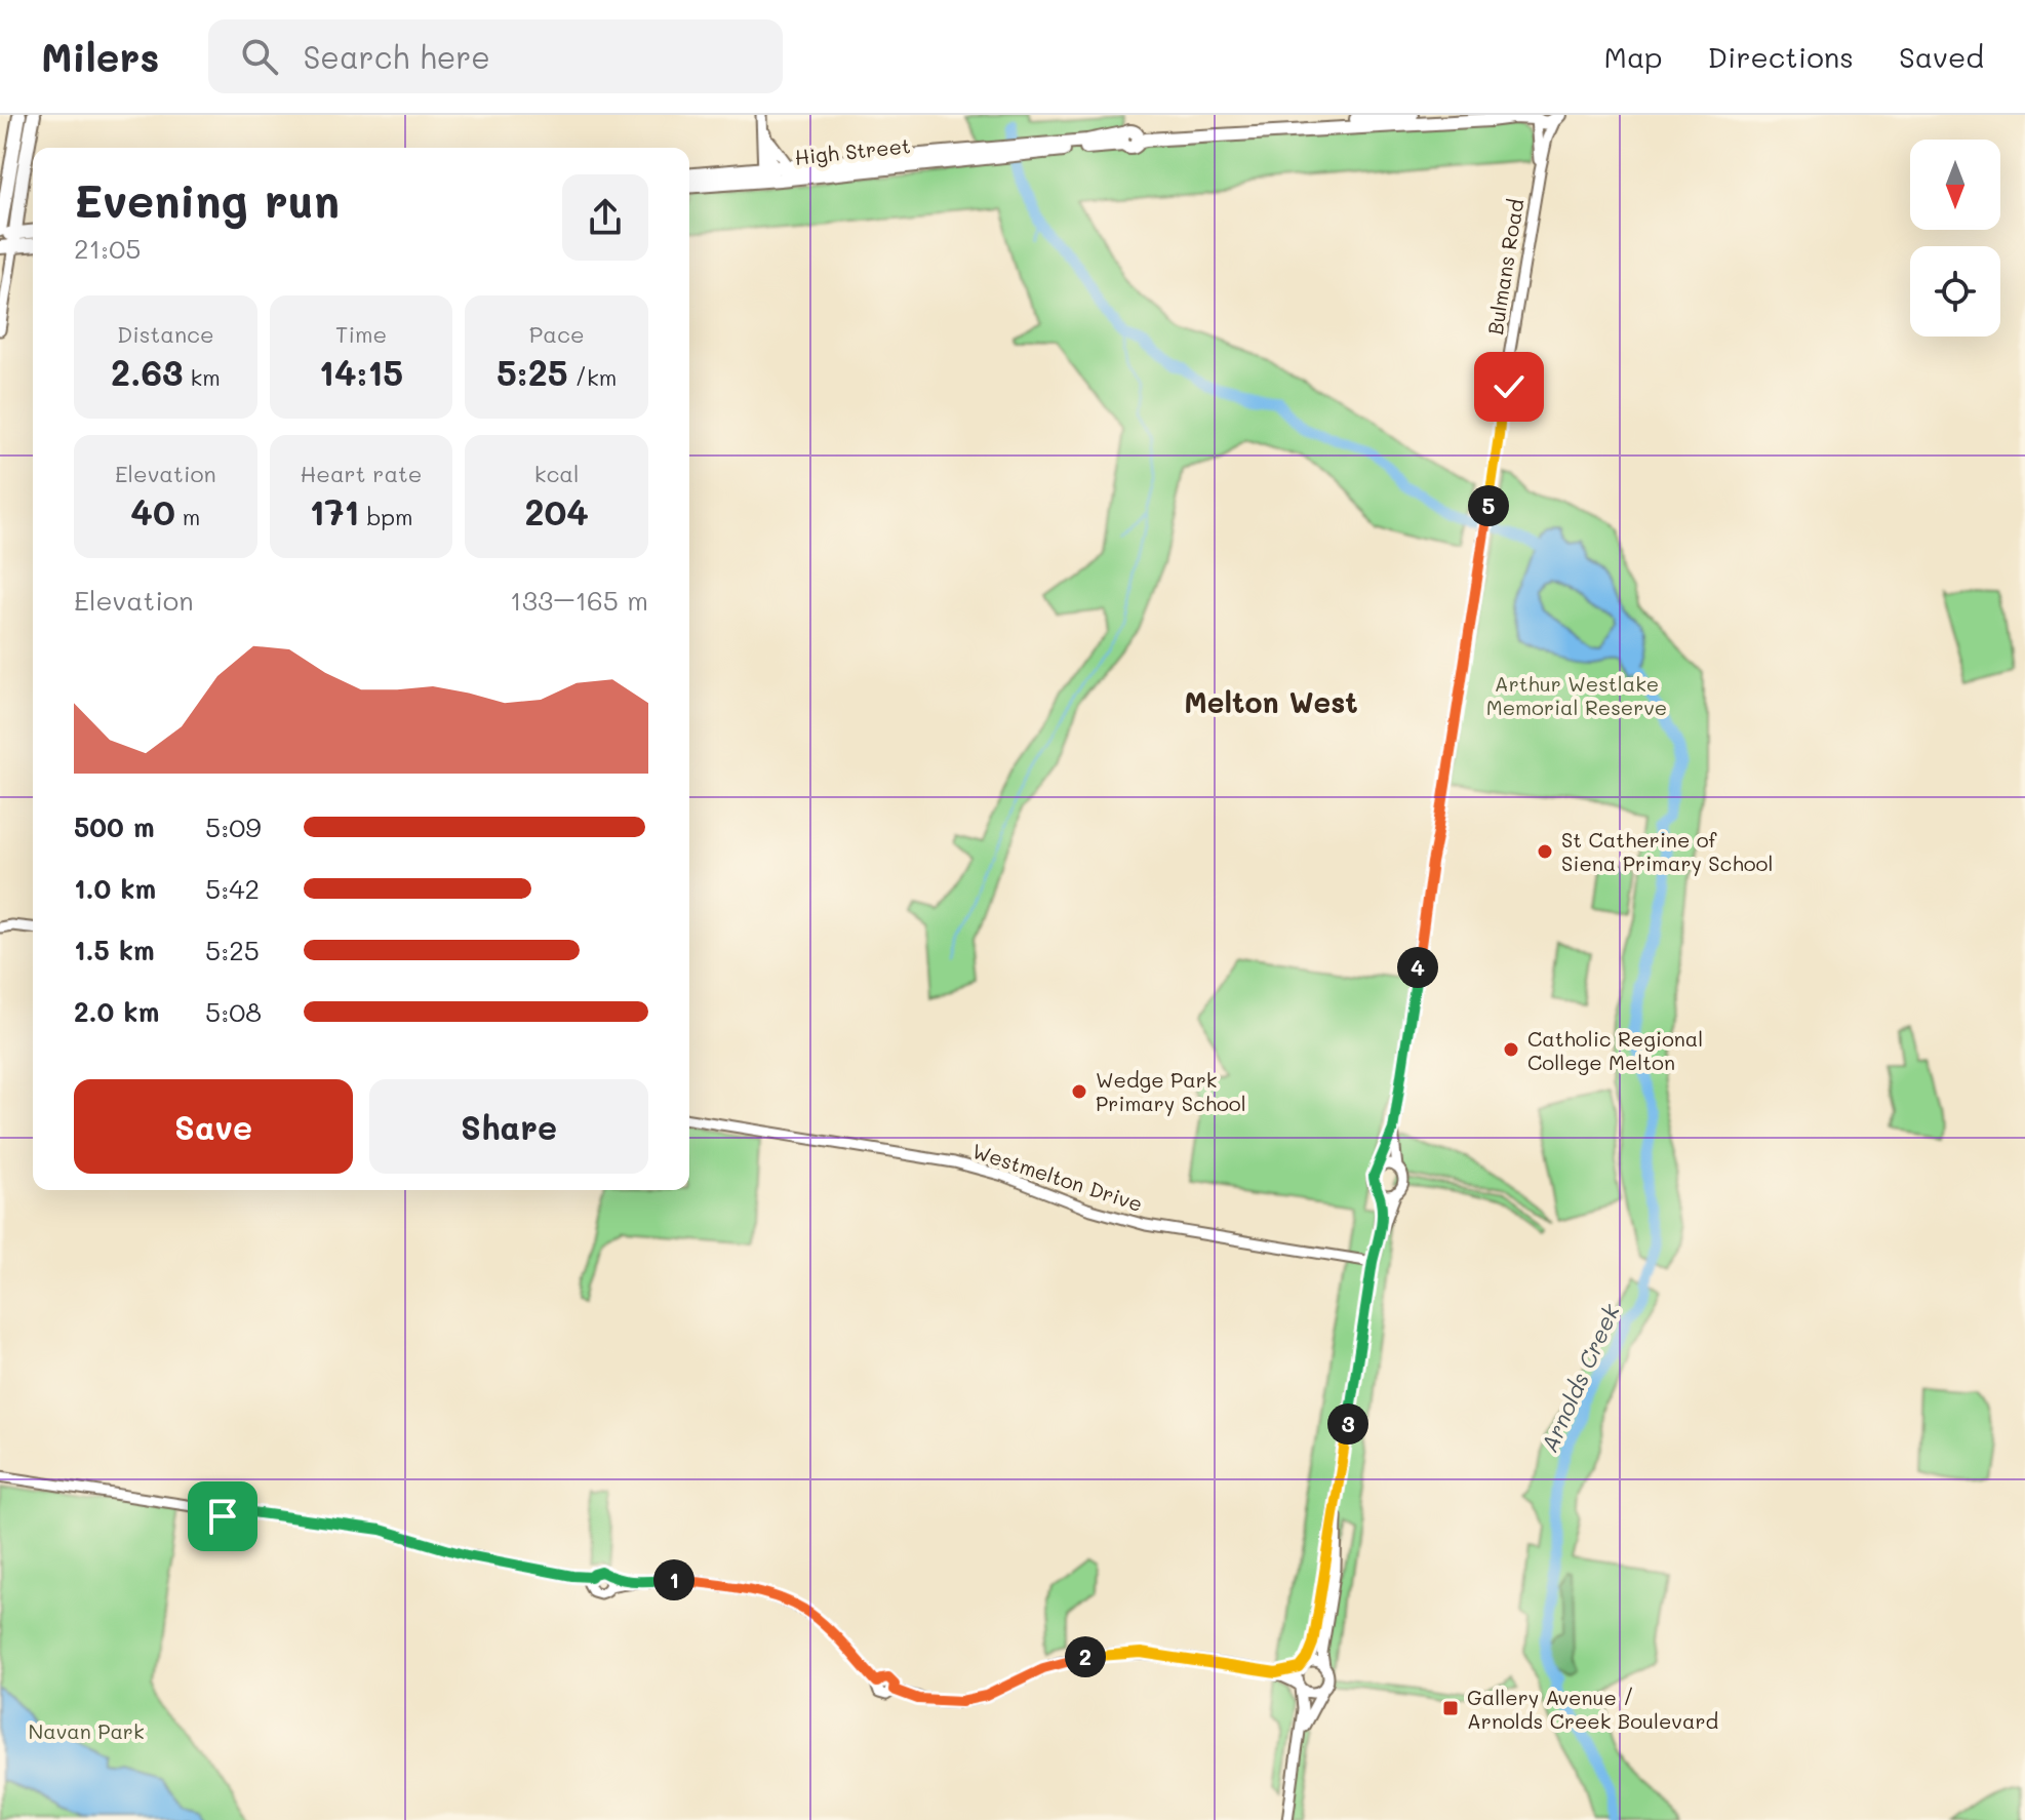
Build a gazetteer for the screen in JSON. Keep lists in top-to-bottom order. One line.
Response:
{"streets":{"main road":["High Street"],"street":["Bulmans Road","Westmelton Drive"]},"crossings":[["High Street","Bulmans Road"]],"districts":["Melton West"],"water":["Arnolds Creek"],"parks":["Arthur Westlake Memorial Reserve","Navan Park"],"places":{"other":["St Catherine of Siena Primary School","Catholic Regional College Melton","Wedge Park Primary School"],"transit":["Gallery Avenue / Arnolds Creek Boulevard"]},"north":"bottom","page":{"header":"Milers","search":"Search here","nav":["Map","Directions","Saved"],"heading":["Evening run","21:05"],"stats":[["Distance","2.63 km"],["Time","14:15"],["Pace","5:25 /km"],["Elevation","40 m"],["Heart rate","171 bpm"],["kcal","204"]],"pins":["5","4","3","1","2"],"chart":["Elevation","133–165 m"],"list":[{"name":"500 m","note":"5:09"},{"name":"1.0 km","note":"5:42"},{"name":"1.5 km","note":"5:25"},{"name":"2.0 km","note":"5:08"}],"buttons":["Save","Share"]}}
